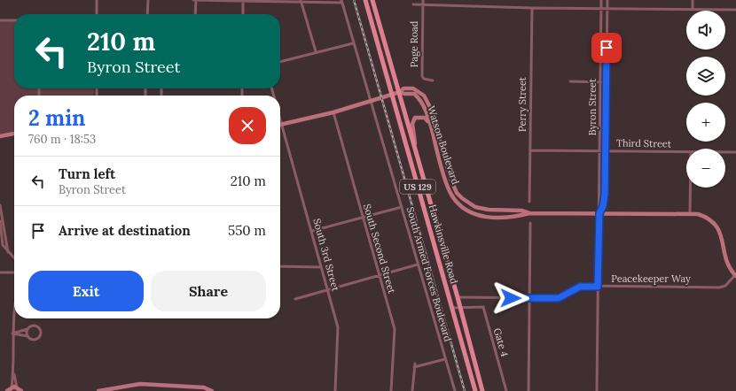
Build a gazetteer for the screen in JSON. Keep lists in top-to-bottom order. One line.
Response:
{"streets":{"main road":["US 129","Hawkinsville Road"],"street":["Page Road","Perry Street","Byron Street","Third Street","Watson Boulevard","South Second Street","South 3rd Street","South Armed Forces Boulevard","Peacekeeper Way","Gate 4"]},"crossings":[["Perry Street","Third Street"],["Byron Street","Third Street"],["Byron Street","Watson Boulevard"],["Byron Street","Peacekeeper Way"],["Watson Boulevard","Hawkinsville Road"],["Watson Boulevard","South Second Street"],["Watson Boulevard","South 3rd Street"],["Watson Boulevard","South Armed Forces Boulevard"],["Watson Boulevard","Peacekeeper Way"],["Hawkinsville Road","Peacekeeper Way"],["Hawkinsville Road","Gate 4"]],"page":{"map_buttons":["+","−"],"turn":["210 m","Byron Street"],"heading":["2 min","760 m · 18:53"],"list":[{"name":"Turn left","note":"Byron Street","value":"210 m"},{"name":"Arrive at destination","value":"550 m"}],"buttons":["Exit","Share"]}}
